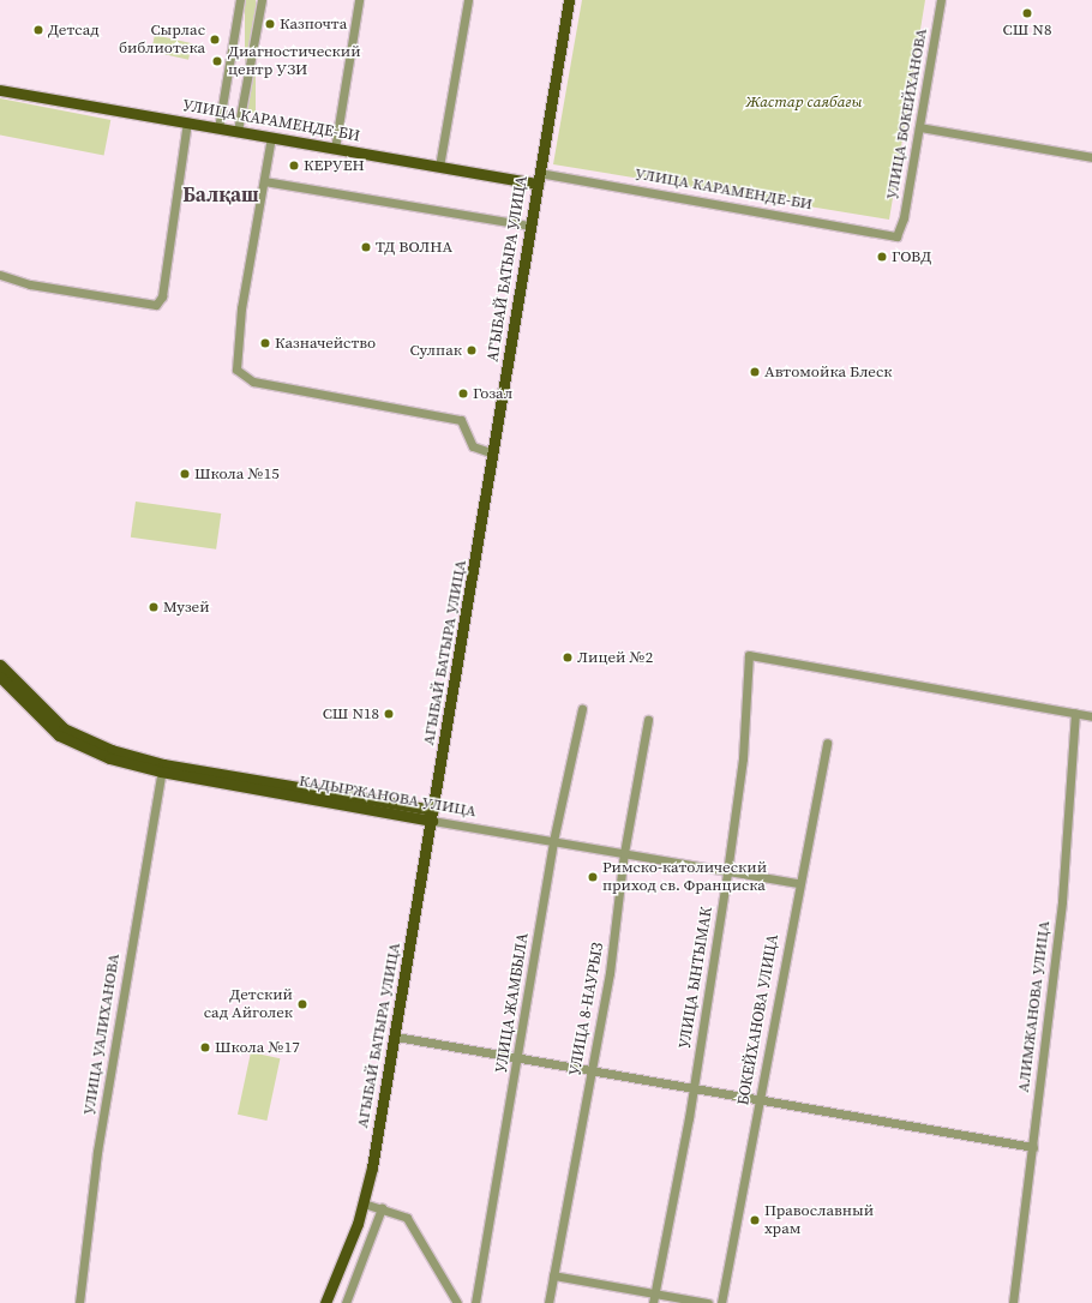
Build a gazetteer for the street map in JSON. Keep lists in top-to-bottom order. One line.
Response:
{"streets":{"main road":["УЛИЦА КАРАМЕНДЕ-БИ","АГЫБАЙ БАТЫРА УЛИЦА","КАДЫРЖАНОВА УЛИЦА"],"street":["УЛИЦА БОКЕЙХАНОВА","УЛИЦА ЫНТЫМАК","УЛИЦА ЖАМБЫЛА","АЛИМЖАНОВА УЛИЦА","УЛИЦА 8-НАУРЫЗ","БОКЕЙХАНОВА УЛИЦА","УЛИЦА УАЛИХАНОВА"]},"crossings":[["УЛИЦА БОКЕЙХАНОВА","УЛИЦА КАРАМЕНДЕ-БИ"],["УЛИЦА КАРАМЕНДЕ-БИ","АГЫБАЙ БАТЫРА УЛИЦА"],["АГЫБАЙ БАТЫРА УЛИЦА","КАДЫРЖАНОВА УЛИЦА"],["КАДЫРЖАНОВА УЛИЦА","УЛИЦА ЫНТЫМАК"],["КАДЫРЖАНОВА УЛИЦА","УЛИЦА ЖАМБЫЛА"],["КАДЫРЖАНОВА УЛИЦА","УЛИЦА 8-НАУРЫЗ"],["КАДЫРЖАНОВА УЛИЦА","БОКЕЙХАНОВА УЛИЦА"],["КАДЫРЖАНОВА УЛИЦА","УЛИЦА УАЛИХАНОВА"],["УЛИЦА ЫНТЫМАК","АЛИМЖАНОВА УЛИЦА"]],"districts":["Балқаш"],"parks":["Жастар саябағы"],"places":["СШ N8","Казпочта","Детсад","Сырлас библиотека","Диагностический центр УЗИ","КЕРУЕН","ТД ВОЛНА","ГОВД","Казначейство","Сулпак","Автомойка Блеск","Гозал","Школа №15","Музей","Лицей №2","СШ N18","Римско-католический приход св. Франциска","Детский сад Айголек","Школа №17","Православный храм"]}
